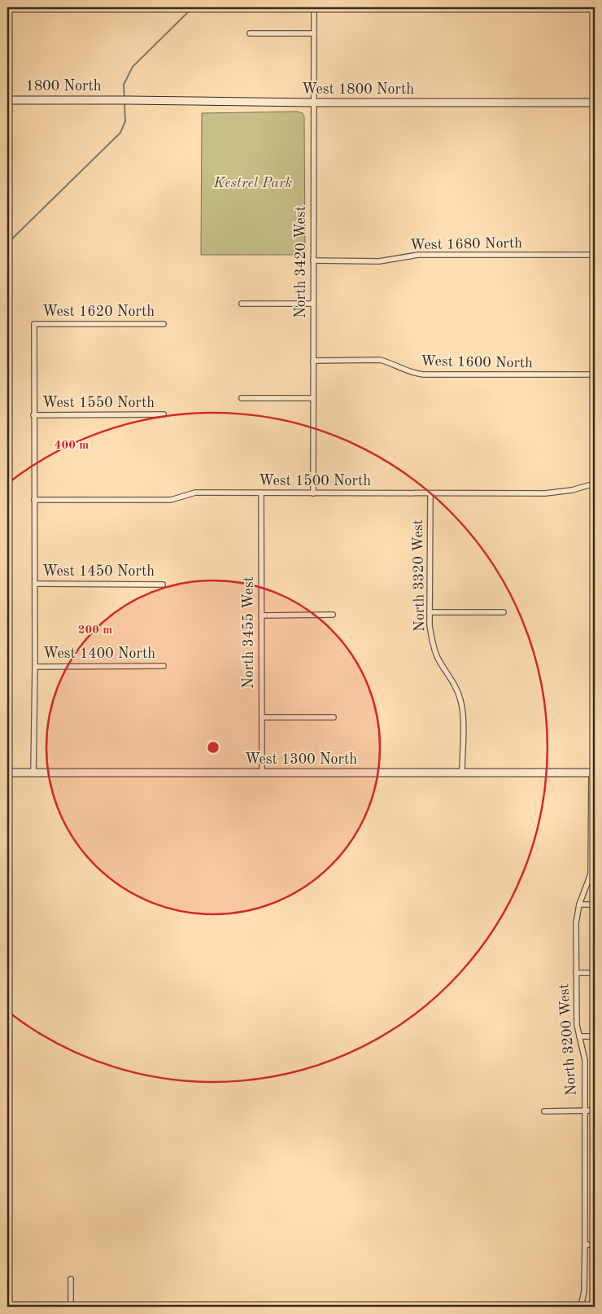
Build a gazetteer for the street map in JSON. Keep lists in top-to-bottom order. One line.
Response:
{"streets":{"main road":["1800 North","West 1800 North","West 1300 North"],"street":["West 1680 North","North 3420 West","West 1620 North","West 1600 North","West 1550 North","West 1500 North","West 1450 North","North 3320 West","North 3455 West","West 1400 North","North 3200 West"]},"crossings":[["1800 North","West 1800 North"],["West 1800 North","North 3420 West"],["West 1680 North","North 3420 West"],["North 3420 West","West 1600 North"],["North 3420 West","West 1500 North"],["West 1620 North","West 1550 North"],["West 1500 North","North 3320 West"],["West 1500 North","North 3455 West"],["North 3320 West","West 1300 North"],["North 3455 West","West 1300 North"],["West 1300 North","North 3200 West"]],"parks":["Kestrel Park"],"rings":["400 m","200 m"]}
